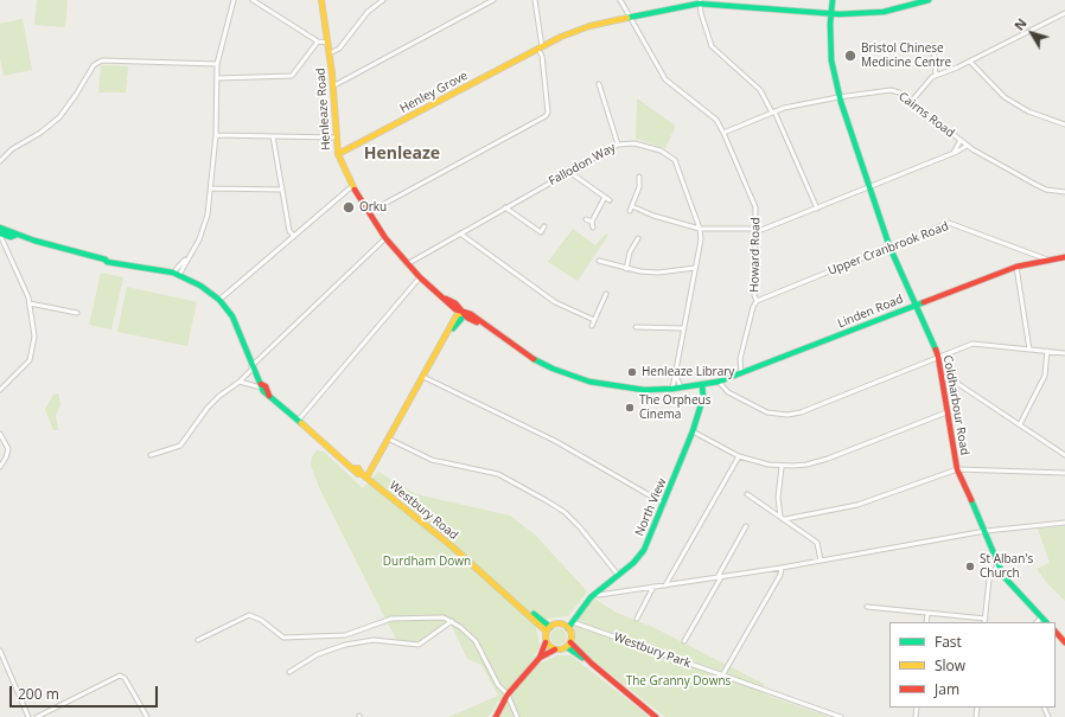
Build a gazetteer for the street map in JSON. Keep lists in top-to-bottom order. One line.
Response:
{"streets":{"main road":["Henley Grove","Henleaze Road","Linden Road","Coldharbour Road","North View","Westbury Road"],"street":["Cairns Road","Fallodon Way","Upper Cranbrook Road","Howard Road","Westbury Park"]},"crossings":[["Henley Grove","Henleaze Road"],["Henley Grove","Howard Road"],["Henley Grove","Coldharbour Road"],["Henleaze Road","Fallodon Way"],["Henleaze Road","Linden Road"],["Cairns Road","Howard Road"],["Cairns Road","Coldharbour Road"],["Upper Cranbrook Road","Howard Road"],["Upper Cranbrook Road","Linden Road"],["Upper Cranbrook Road","Coldharbour Road"],["Howard Road","Linden Road"],["Linden Road","Coldharbour Road"],["Linden Road","North View"],["North View","Westbury Road"],["North View","Westbury Park"]],"districts":["Henleaze"],"parks":["Durdham Down","The Granny Downs"],"places":["Bristol Chinese Medicine Centre","Orku","Henleaze Library","The Orpheus Cinema","St Alban's Church"],"legend":["Fast","Slow","Jam"],"scale_bar":"200 m","north":"top left"}
